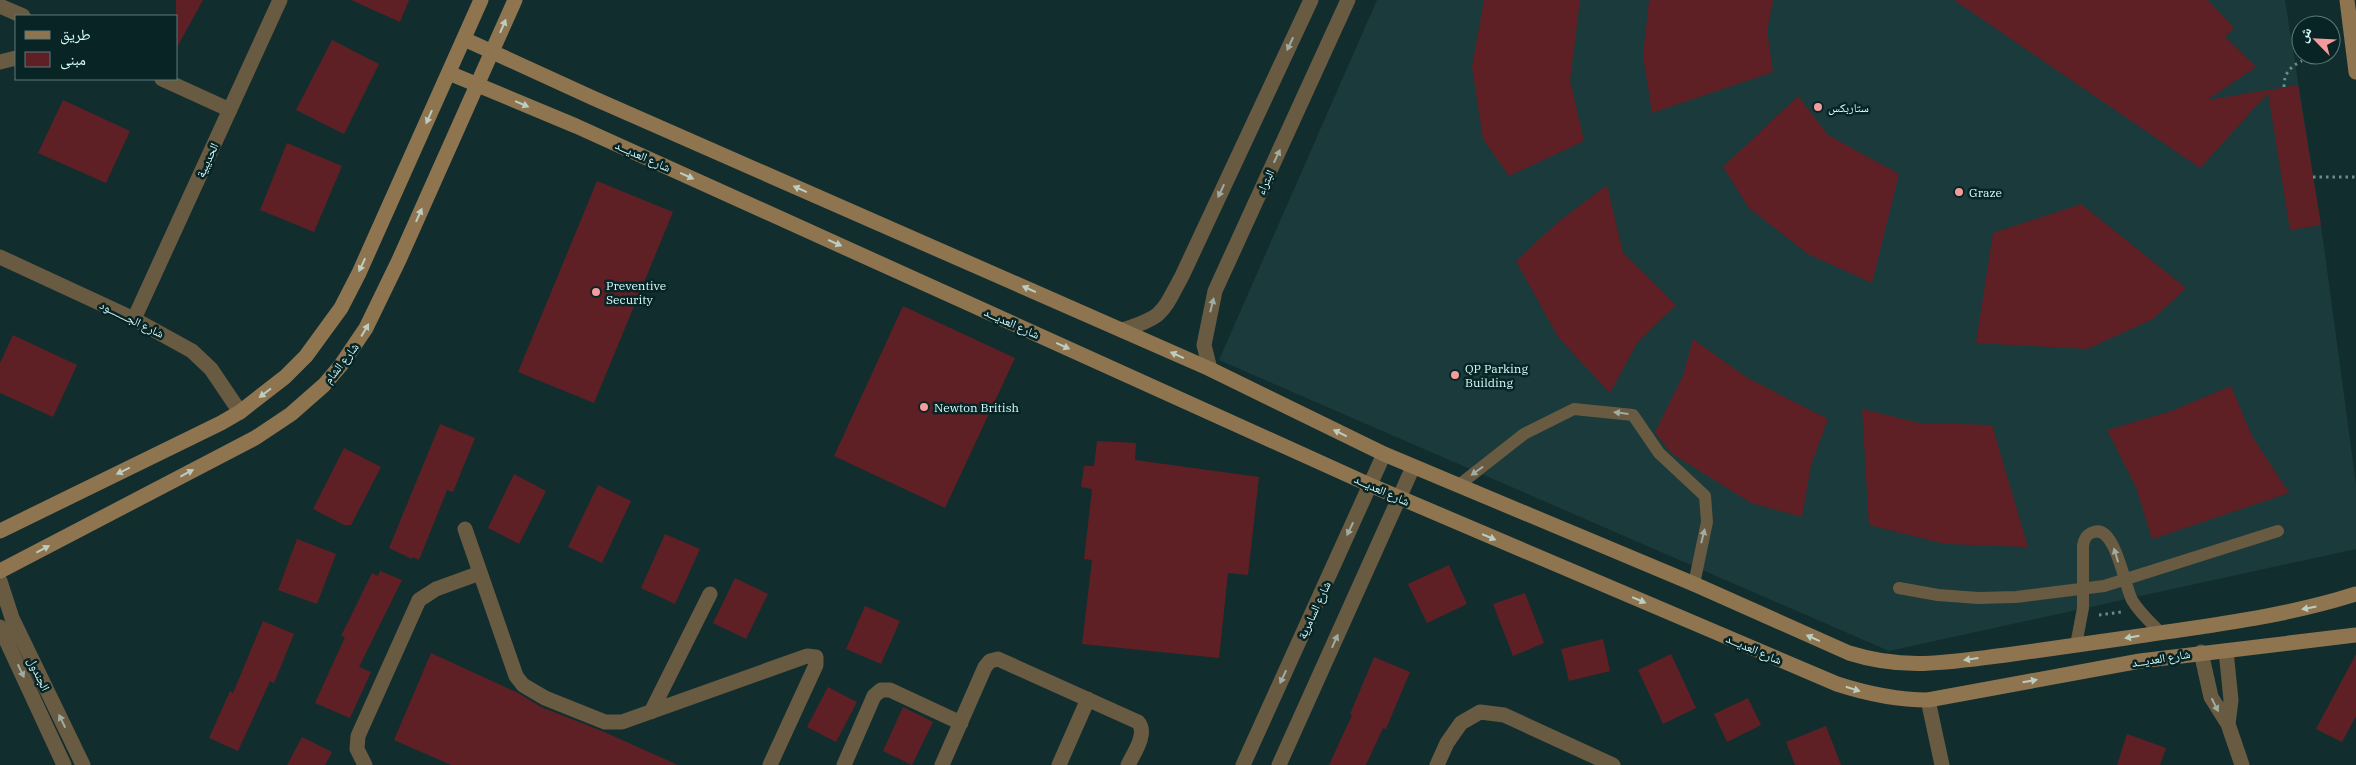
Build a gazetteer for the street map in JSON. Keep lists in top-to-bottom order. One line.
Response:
{"streets":{"street":["شارع العديـــد","الحديبية","البتراء","شارع الجــــــــود","شارع الشام","شارع السامرية","الجندول"]},"crossings":[["شارع العديـــد","البتراء"],["شارع العديـــد","شارع الشام"],["شارع العديـــد","شارع السامرية"],["الحديبية","شارع الجــــــــود"]],"places":["ستاربكس","Graze","Preventive Security","QP Parking Building","Newton British"],"legend":["طريق","مبنى"],"north":"top left"}
